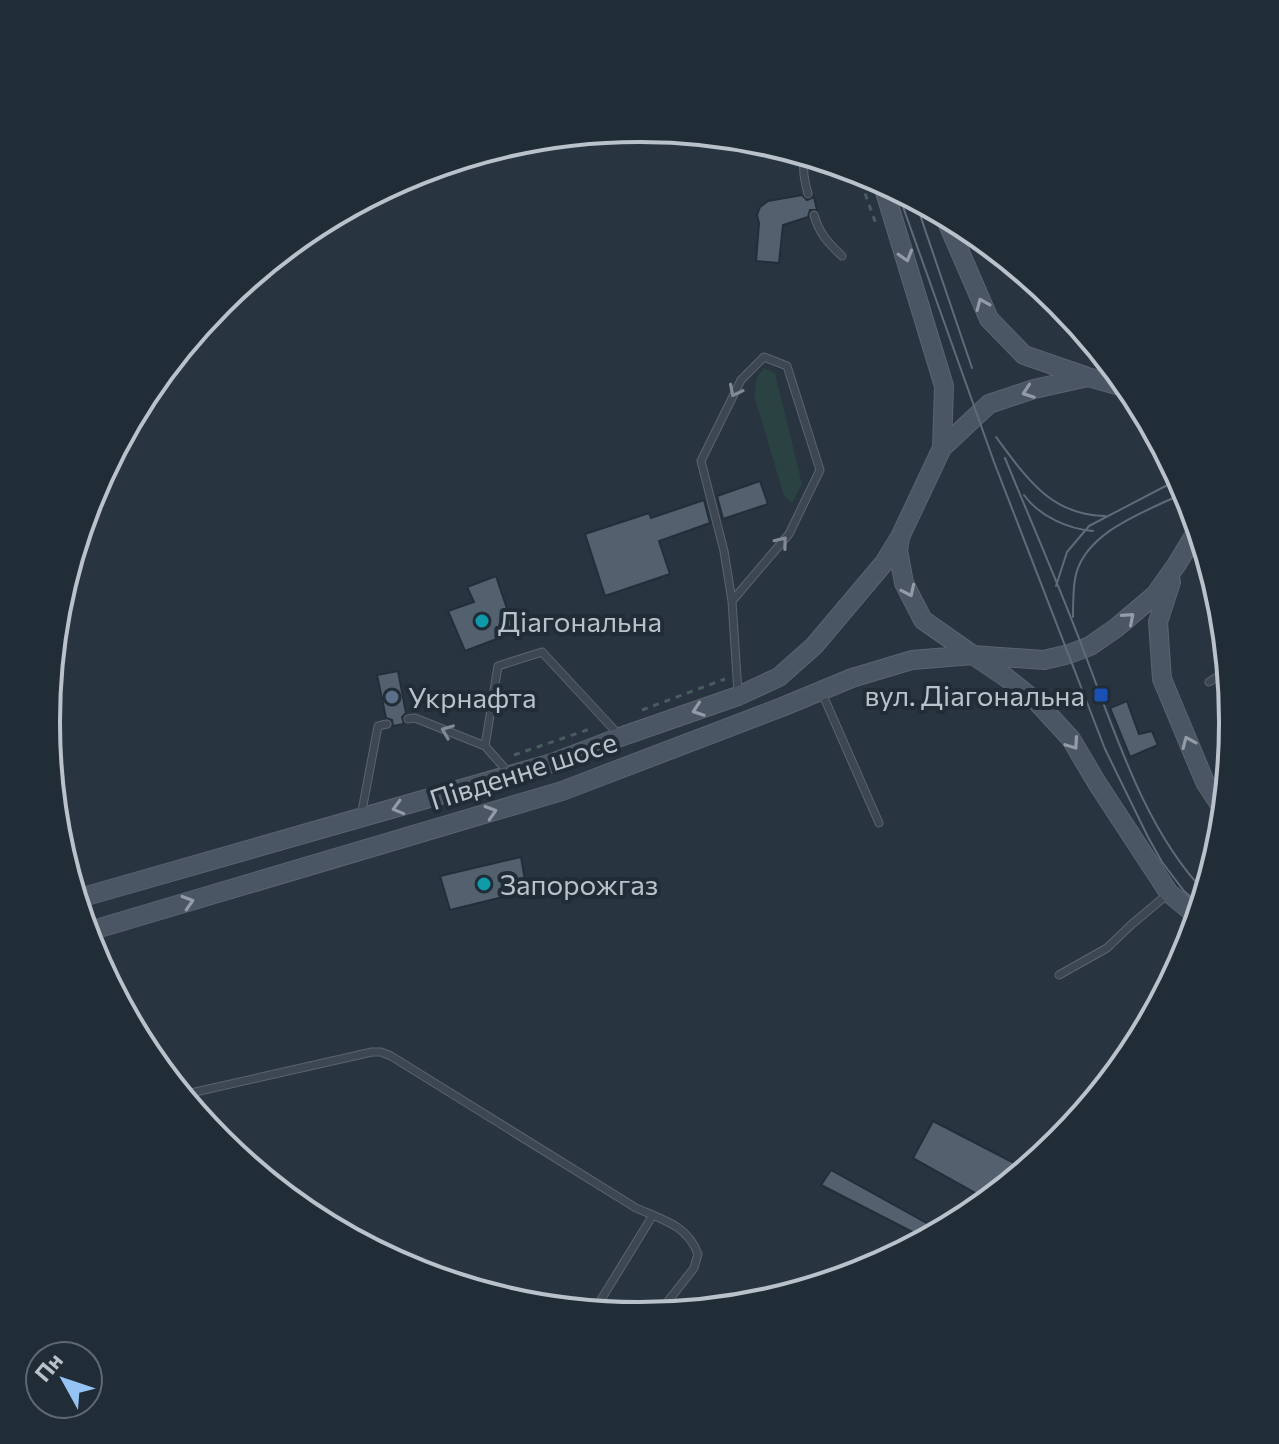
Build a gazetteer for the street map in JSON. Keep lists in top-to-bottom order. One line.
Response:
{"streets":{"main road":["Південне шосе"]},"places":{"other":["Діагональна","Укрнафта","Запорожгаз"],"transit":["вул. Діагональна"]},"north":"top left"}
